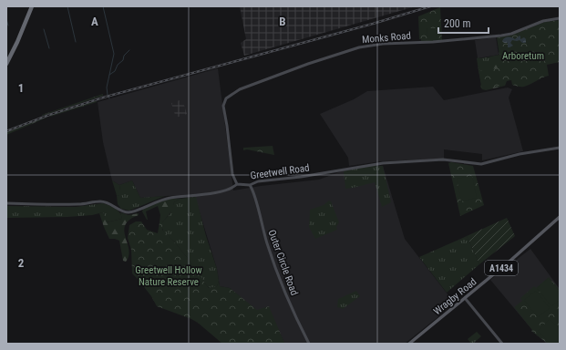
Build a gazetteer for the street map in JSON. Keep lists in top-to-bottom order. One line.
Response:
{"streets":{"main road":["Monks Road","Greetwell Road","Outer Circle Road","A1434","Wragby Road"]},"crossings":[["Monks Road","Greetwell Road"],["Greetwell Road","Outer Circle Road"]],"parks":["Arboretum","Greetwell Hollow Nature Reserve"],"scale_bar":"200 m","grid":{"columns":["A","B"],"rows":["1","2"]}}
